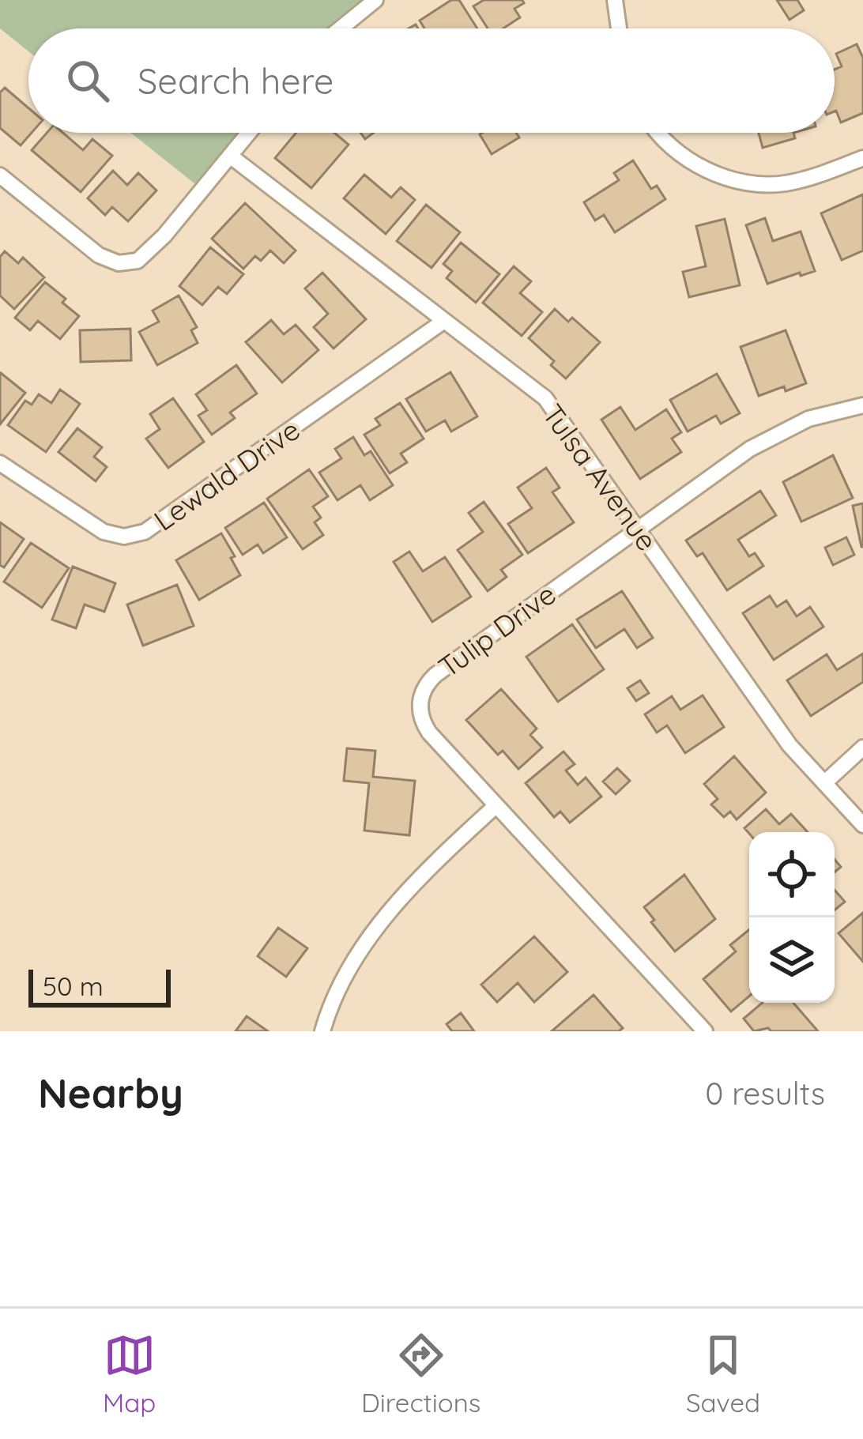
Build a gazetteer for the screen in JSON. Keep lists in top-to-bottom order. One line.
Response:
{"streets":{"street":["Lewald Drive","Tulsa Avenue","Tulip Drive"]},"crossings":[["Lewald Drive","Tulsa Avenue"],["Tulsa Avenue","Tulip Drive"]],"scale_bar":"50 m","page":{"search":"Search here","scale":"50 m","heading":["Nearby","0 results"],"nav":["Map","Directions","Saved"]}}
